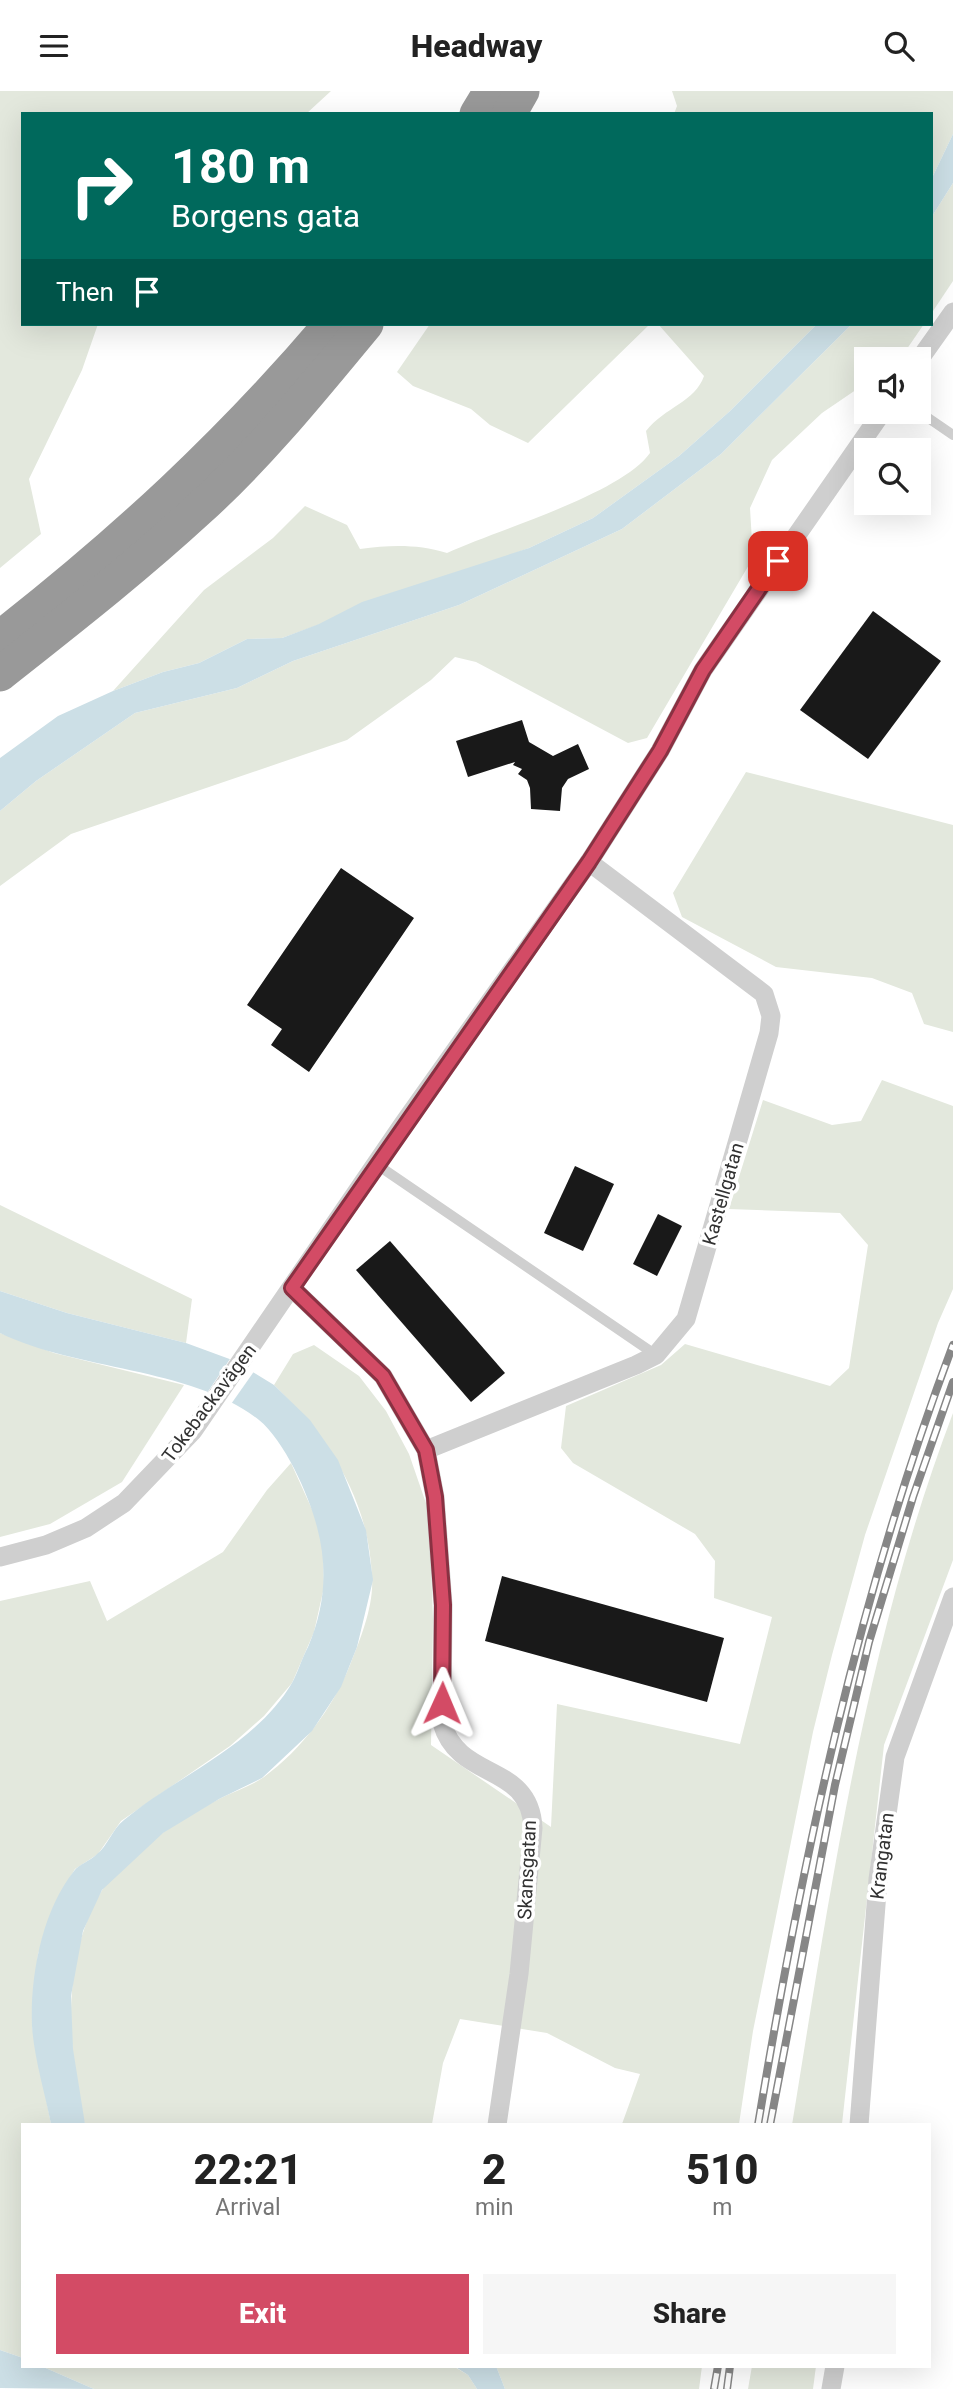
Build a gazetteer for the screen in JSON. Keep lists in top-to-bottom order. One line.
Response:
{"streets":{"street":["Kastellgatan","Tokebackavägen","Krangatan","Skansgatan"]},"crossings":[["Kastellgatan","Tokebackavägen"],["Kastellgatan","Skansgatan"],["Tokebackavägen","Skansgatan"]],"page":{"header":"Headway","turn":["180 m","Borgens gata"],"then":"Then","eta":["22:21","Arrival","2","min","510","m"],"buttons":["Exit","Share"]}}
